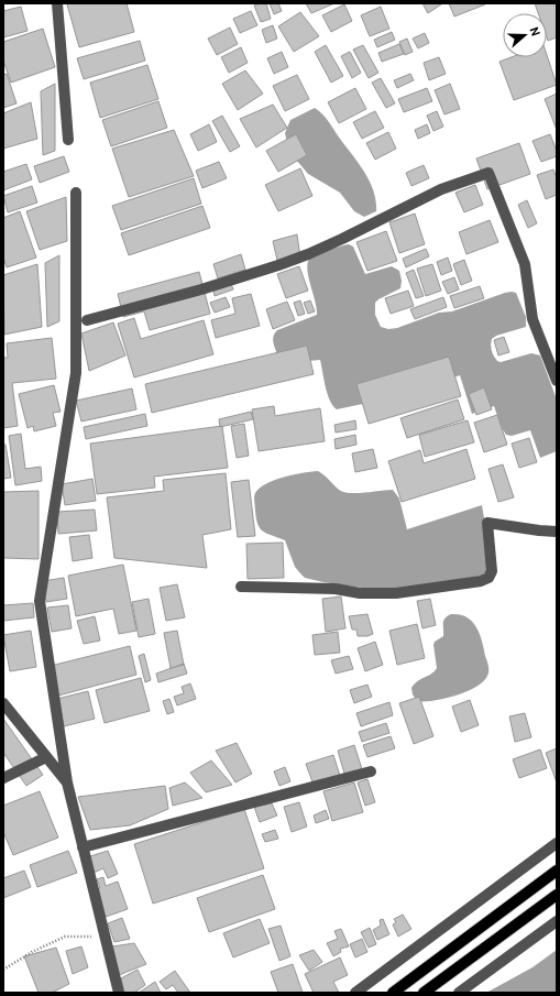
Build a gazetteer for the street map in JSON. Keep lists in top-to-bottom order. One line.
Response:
{"north":"right"}
